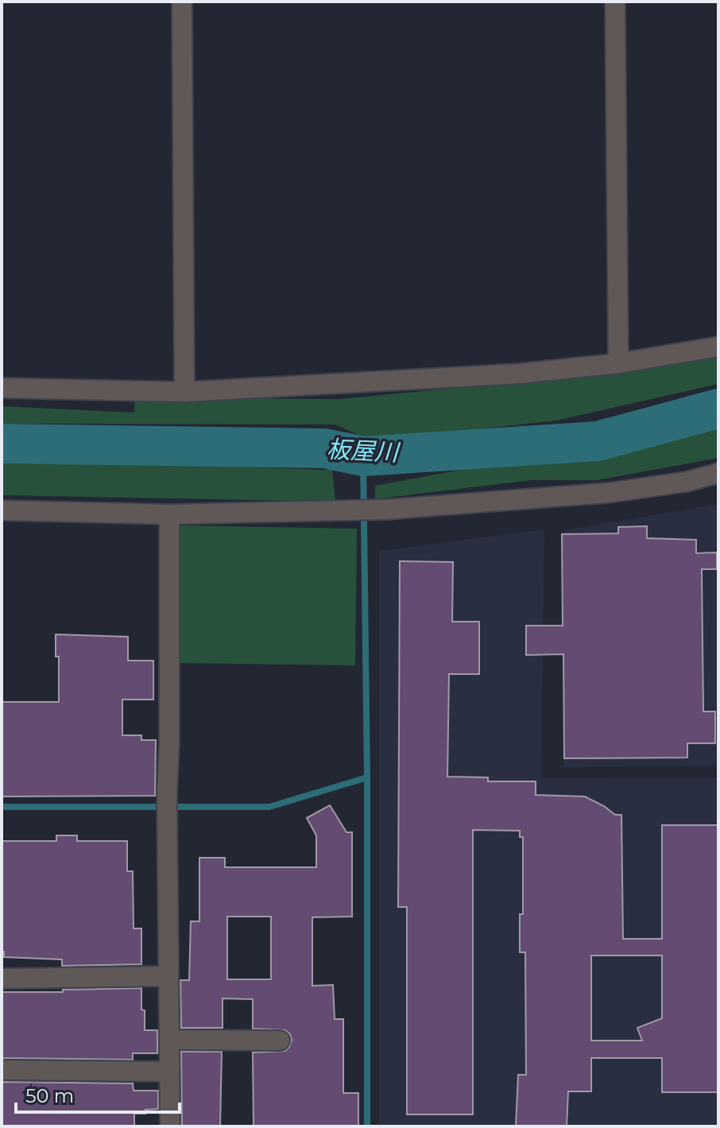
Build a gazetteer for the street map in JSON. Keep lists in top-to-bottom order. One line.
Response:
{"water":["板屋川"],"scale_bar":"50 m"}
